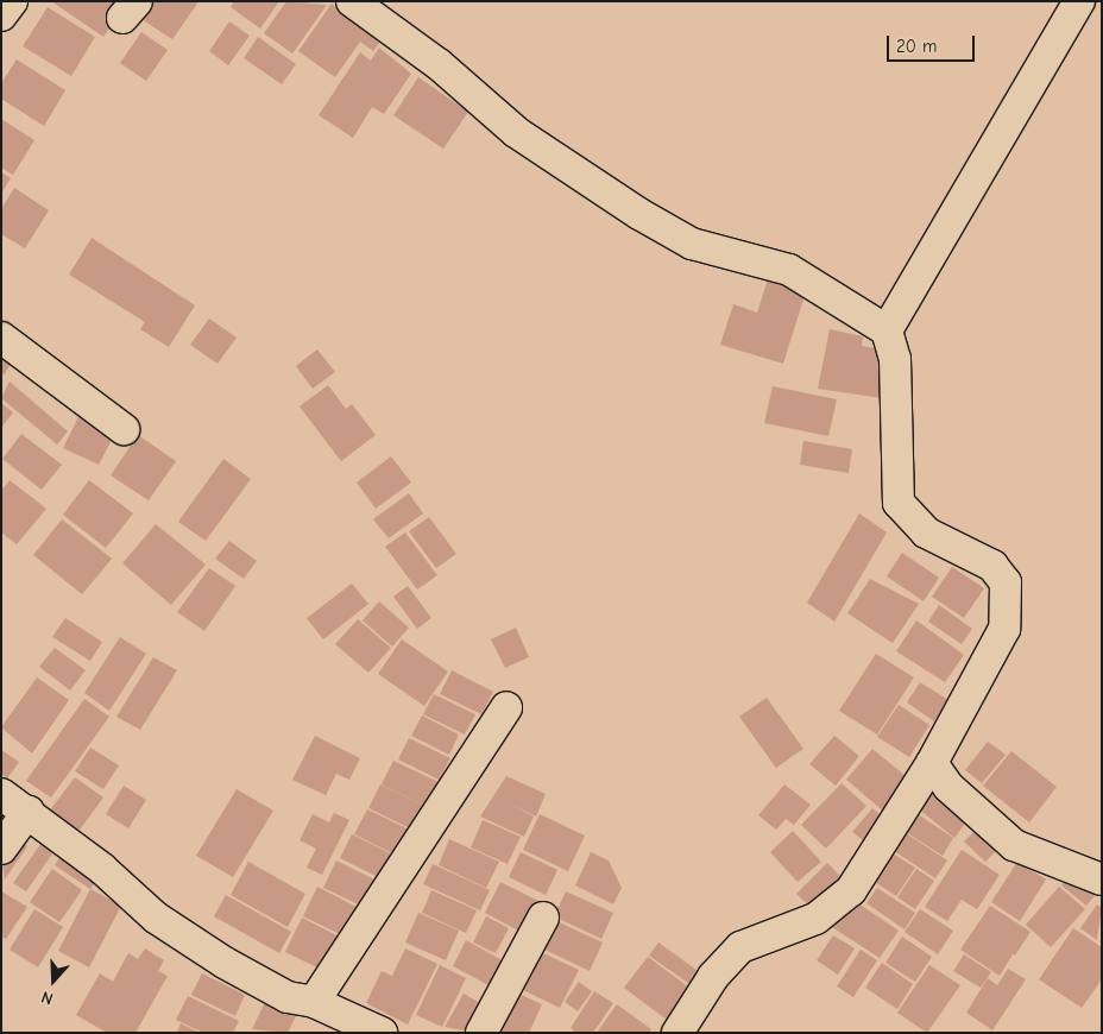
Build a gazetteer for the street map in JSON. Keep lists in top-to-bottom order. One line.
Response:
{"scale_bar":"20 m","north":"bottom"}
